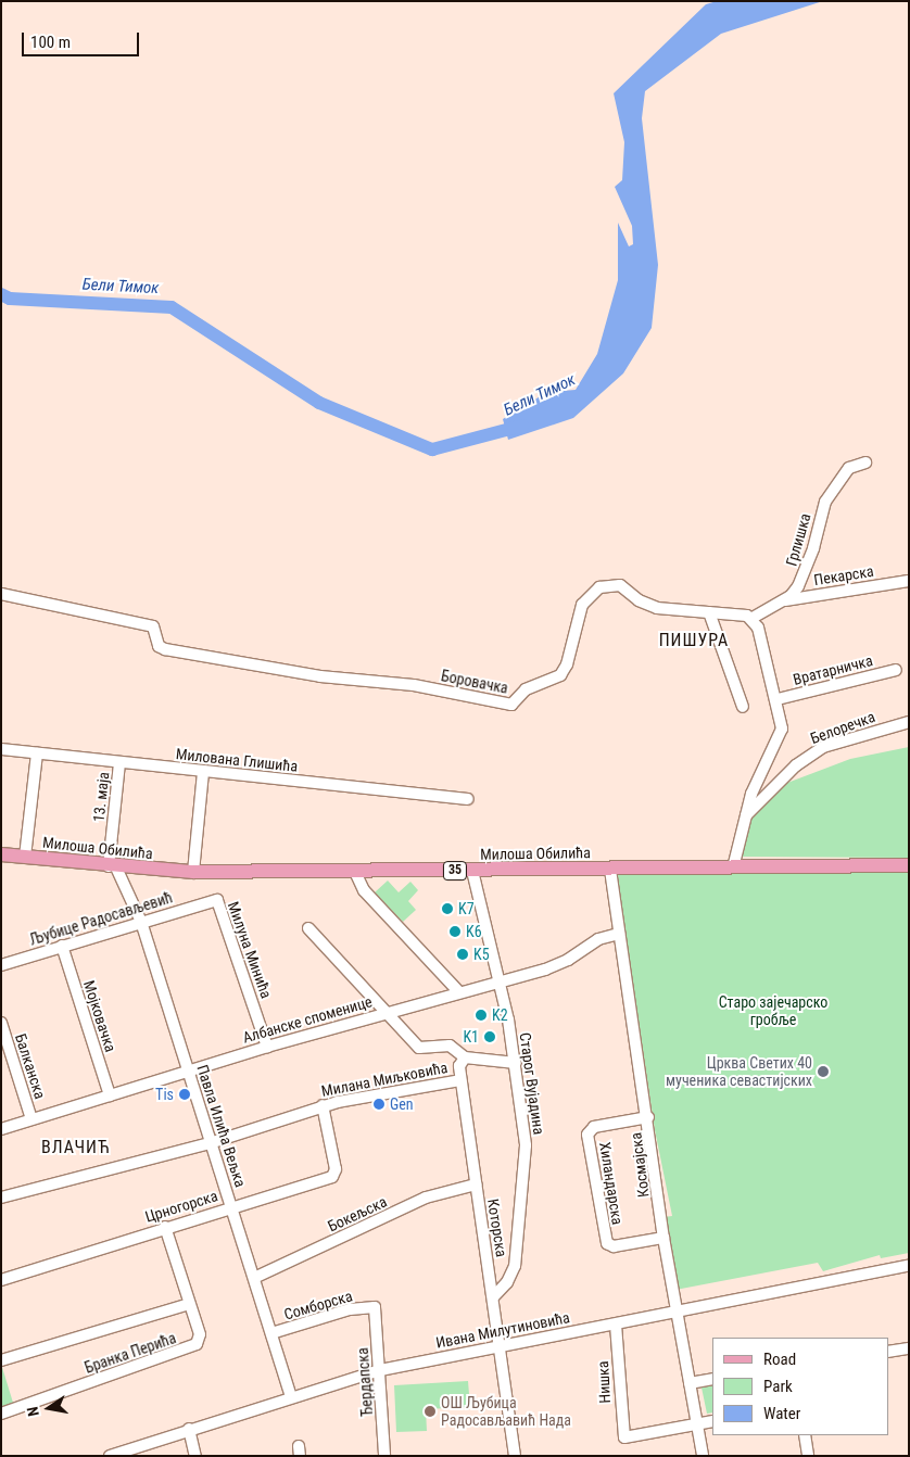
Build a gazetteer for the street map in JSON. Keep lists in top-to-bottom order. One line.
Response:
{"streets":{"main road":["Милоша Обилића","35"],"street":["Грлишка","Пекарска","Вратарничка","Боровачка","Белоречка","Милована Глишића","13. маја","Љубице Радосављевић","Милуна Минића","Мојковачка","Албанске споменице","Балканска","Милана Миљковића","Старог Вујадина","Павла Илића Вељка","Космајска","Хиландарска","Црногорска","Бокељска","Которска","Сомборска","Ивана Милутиновића","Бранка Перића","Ђердапска","Нишка"]},"crossings":[["Грлишка","Пекарска"],["Грлишка","Боровачка"],["Милована Глишића","13. маја"],["13. маја","Милоша Обилића"],["13. маја","Павла Илића Вељка"],["Милоша Обилића","Старог Вујадина"],["Милоша Обилића","Павла Илића Вељка"],["Милоша Обилића","Космајска"],["Љубице Радосављевић","Милуна Минића"],["Љубице Радосављевић","Мојковачка"],["Љубице Радосављевић","Павла Илића Вељка"],["Милуна Минића","Албанске споменице"],["Мојковачка","Албанске споменице"],["Албанске споменице","Балканска"],["Албанске споменице","Старог Вујадина"],["Албанске споменице","Павла Илића Вељка"],["Албанске споменице","Космајска"],["Милана Миљковића","Павла Илића Вељка"],["Милана Миљковића","Црногорска"],["Милана Миљковића","Которска"],["Старог Вујадина","Которска"],["Павла Илића Вељка","Црногорска"],["Павла Илића Вељка","Бокељска"],["Павла Илића Вељка","Сомборска"],["Павла Илића Вељка","Ивана Милутиновића"],["Космајска","Хиландарска"],["Космајска","Ивана Милутиновића"],["Космајска","Нишка"],["Црногорска","Бранка Перића"],["Бокељска","Которска"],["Которска","Ивана Милутиновића"],["Сомборска","Ђердапска"],["Ивана Милутиновића","Ђердапска"],["Ивана Милутиновића","Нишка"]],"districts":["ПИШУРА","ВЛАЧИЋ"],"water":["Бели Тимок"],"parks":["Старо зајечарско гробље"],"places":["K7","K6","K5","K2","K1","Црква Светих 40 мученика севастијских","Tis","Gen","ОШ Љубица Радосављавић Нада"],"legend":["Road","Park","Water"],"scale_bar":"100 m","north":"left"}
